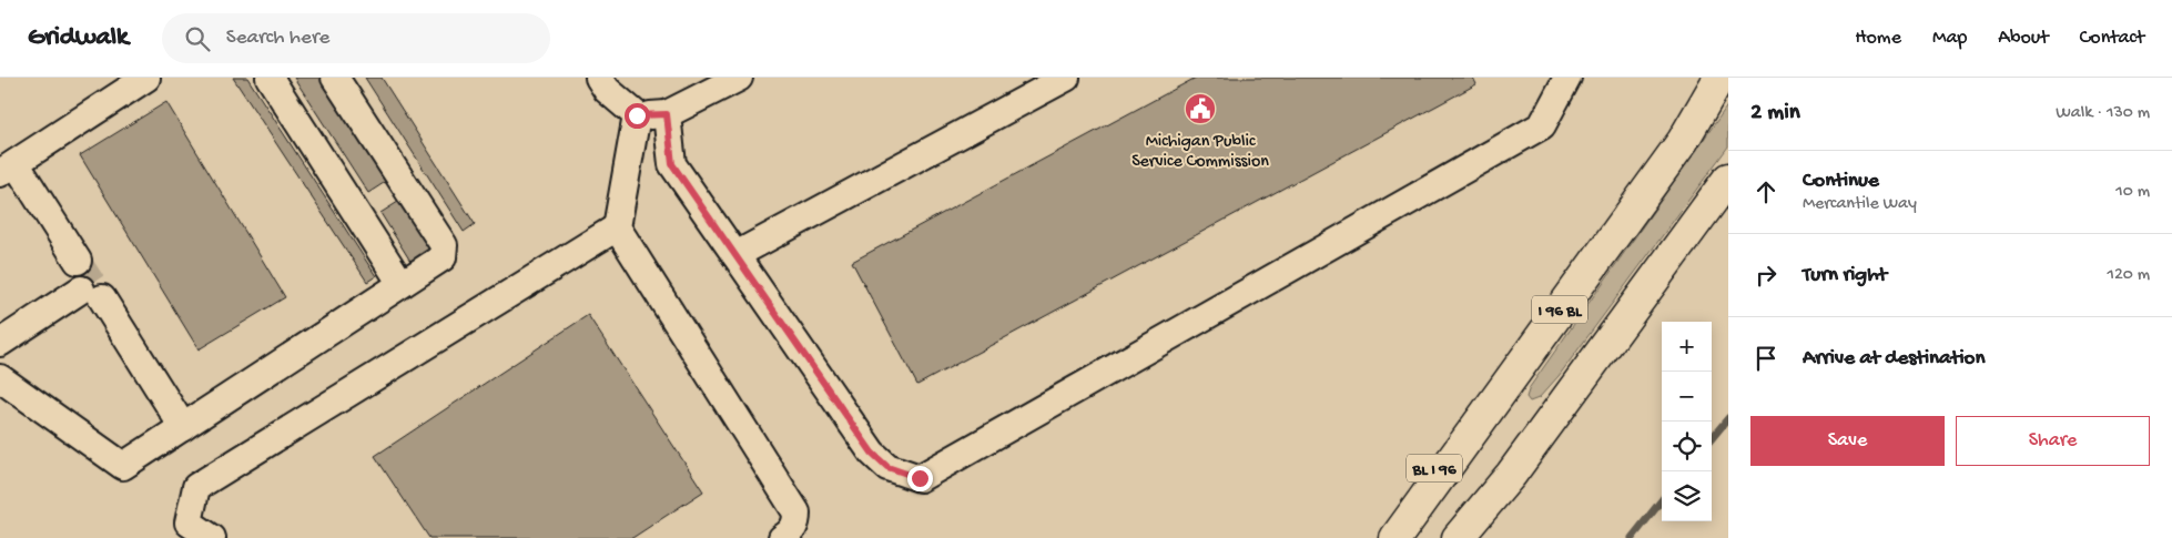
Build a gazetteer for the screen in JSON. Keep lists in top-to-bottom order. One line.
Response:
{"streets":{"highway":["I 96 BL","BL I 96"]},"crossings":[["I 96 BL","BL I 96"]],"places":{"public building":["Michigan Public Service Commission"]},"page":{"header":"Gridwalk","search":"Search here","nav":["Home","Map","About","Contact"],"heading":["2 min","Walk · 130 m"],"list":[["Continue","Mercantile Way","10 m"],["Turn right","120 m"],"Arrive at destination"],"map_buttons":["+","−"],"buttons":["Save","Share"]}}
